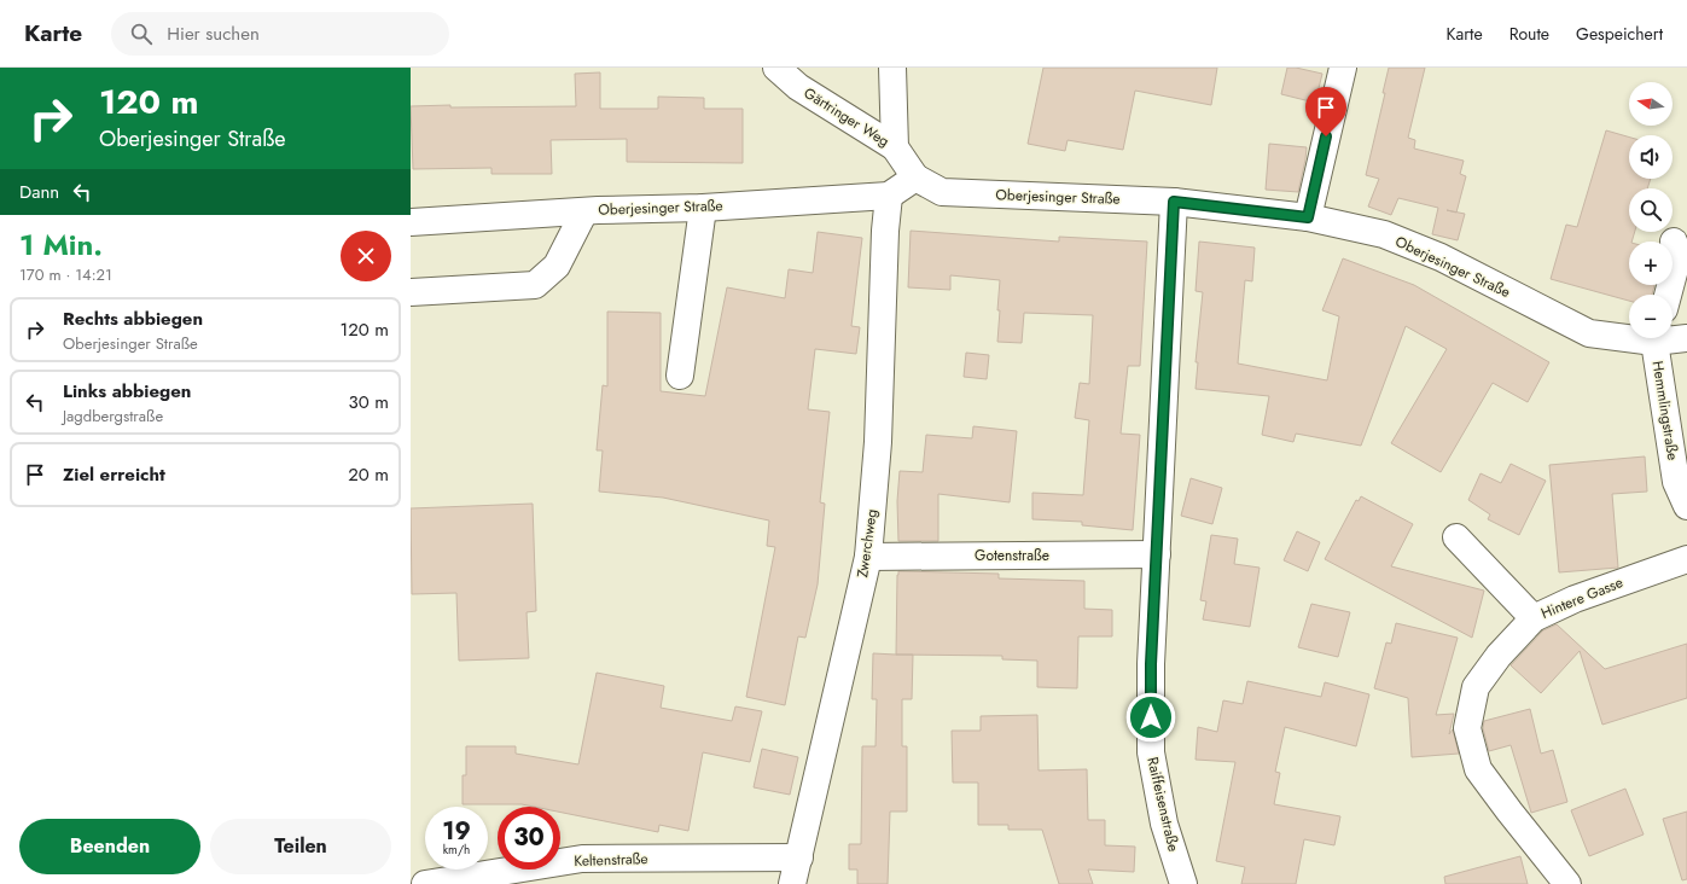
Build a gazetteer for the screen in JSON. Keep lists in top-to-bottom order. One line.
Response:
{"streets":{"street":["Gärtringer Weg","Oberjesinger Straße","Hemmlingstraße","Zwerchweg","Gotenstraße","Hintere Gasse","Raiffeisenstraße","Keltenstraße"]},"crossings":[["Oberjesinger Straße","Zwerchweg"],["Oberjesinger Straße","Raiffeisenstraße"],["Zwerchweg","Gotenstraße"],["Zwerchweg","Keltenstraße"],["Gotenstraße","Raiffeisenstraße"]],"north":"left","page":{"header":"Karte","search":"Hier suchen","nav":["Karte","Route","Gespeichert"],"turn":["120 m","Oberjesinger Straße"],"map_buttons":["+","−"],"then":"Dann","heading":["1 Min.","170 m · 14:21"],"list":[{"name":"Rechts abbiegen","note":"Oberjesinger Straße","value":"120 m"},{"name":"Links abbiegen","note":"Jagdbergstraße","value":"30 m"},{"name":"Ziel erreicht","value":"20 m"}],"speed":"19 km/h","limit":"30","buttons":["Beenden","Teilen"]}}
